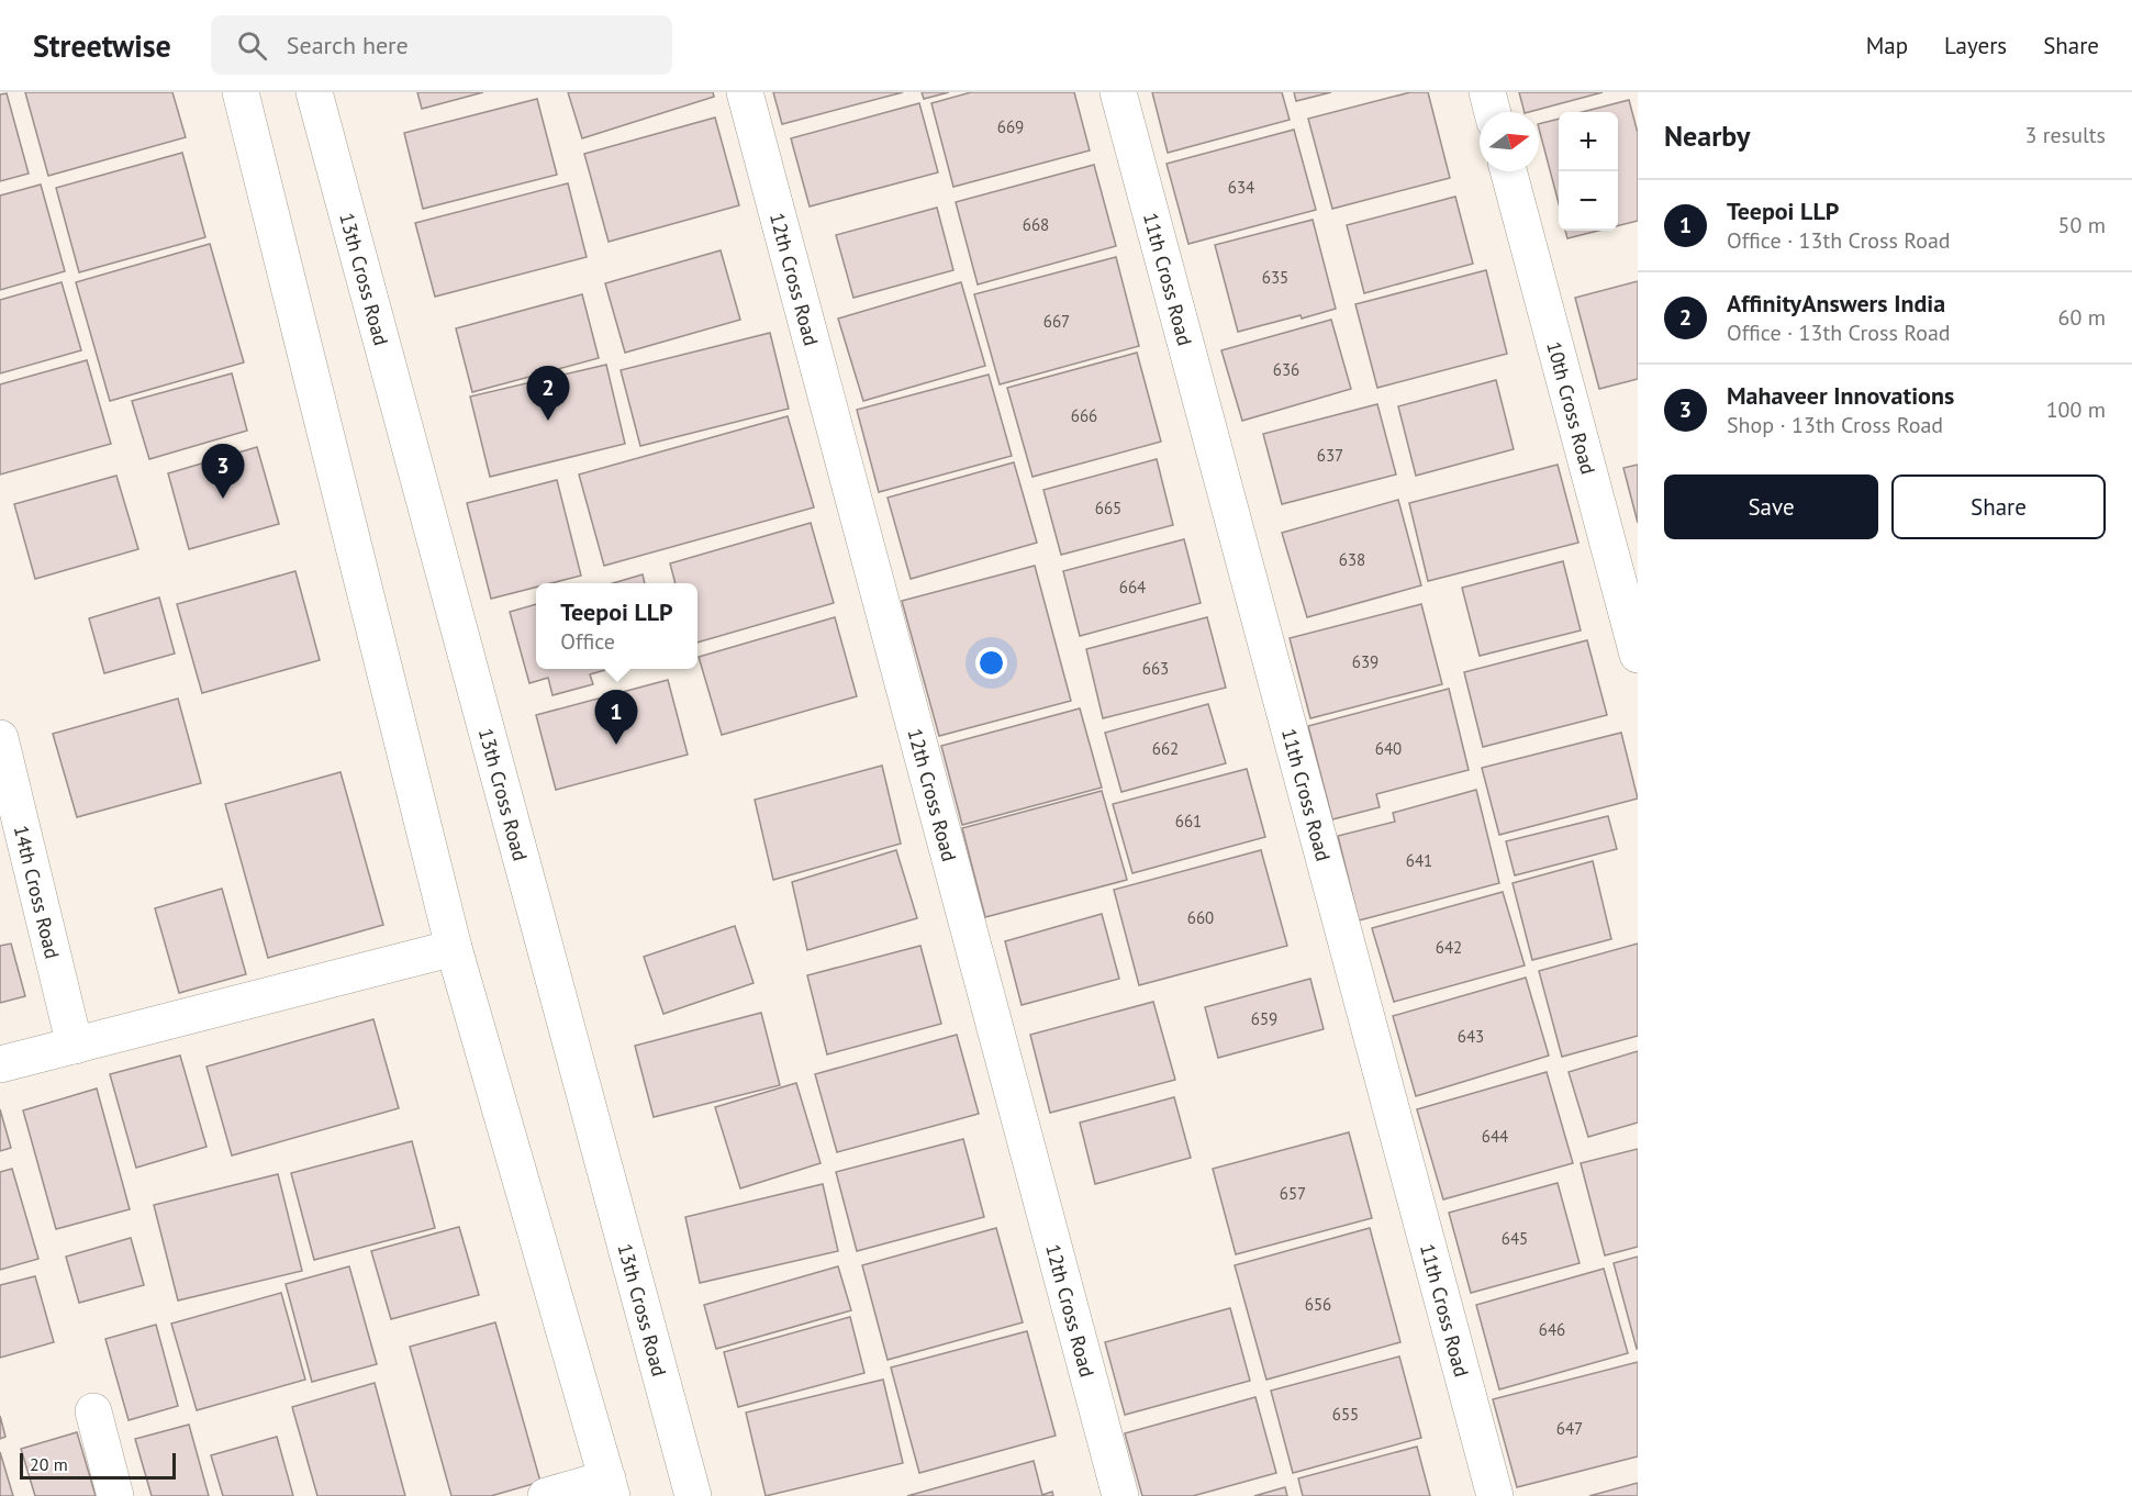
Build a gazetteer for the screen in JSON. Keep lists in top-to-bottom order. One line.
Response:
{"streets":{"street":["12th Cross Road","13th Cross Road","11th Cross Road","10th Cross Road","14th Cross Road"]},"house_numbers":["669","634","668","635","667","636","666","637","665","638","664","639","663","662","640","661","641","660","642","659","643","644","657","645","656","646","655","647"],"scale_bar":"20 m","north":"right","page":{"header":"Streetwise","search":"Search here","nav":["Map","Layers","Share"],"heading":["Nearby","3 results"],"map_buttons":["+","−"],"list":[{"mark":"1","name":"Teepoi LLP","note":"Office · 13th Cross Road","value":"50 m"},{"mark":"2","name":"AffinityAnswers India","note":"Office · 13th Cross Road","value":"60 m"},{"mark":"3","name":"Mahaveer Innovations","note":"Shop · 13th Cross Road","value":"100 m"}],"pins":["2","3","1"],"buttons":["Save","Share"],"popup":["Teepoi LLP","Office"],"scale":"20 m"}}
